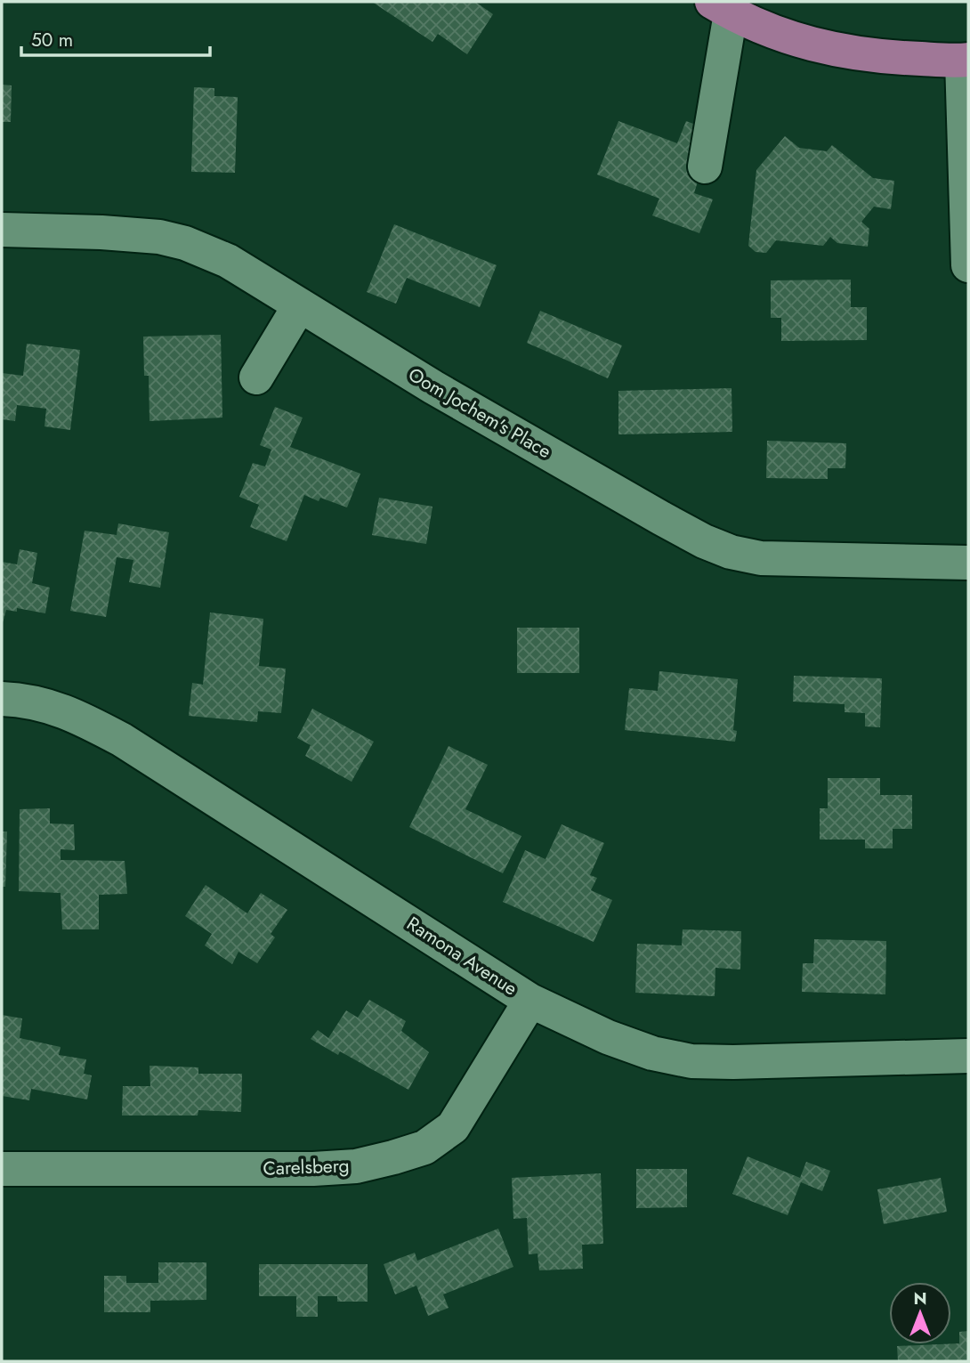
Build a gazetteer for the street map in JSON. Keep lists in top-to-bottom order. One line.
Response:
{"streets":{"street":["Oom Jochem's Place","Ramona Avenue","Carelsberg"]},"crossings":[["Ramona Avenue","Carelsberg"]],"scale_bar":"50 m","north":"top"}
